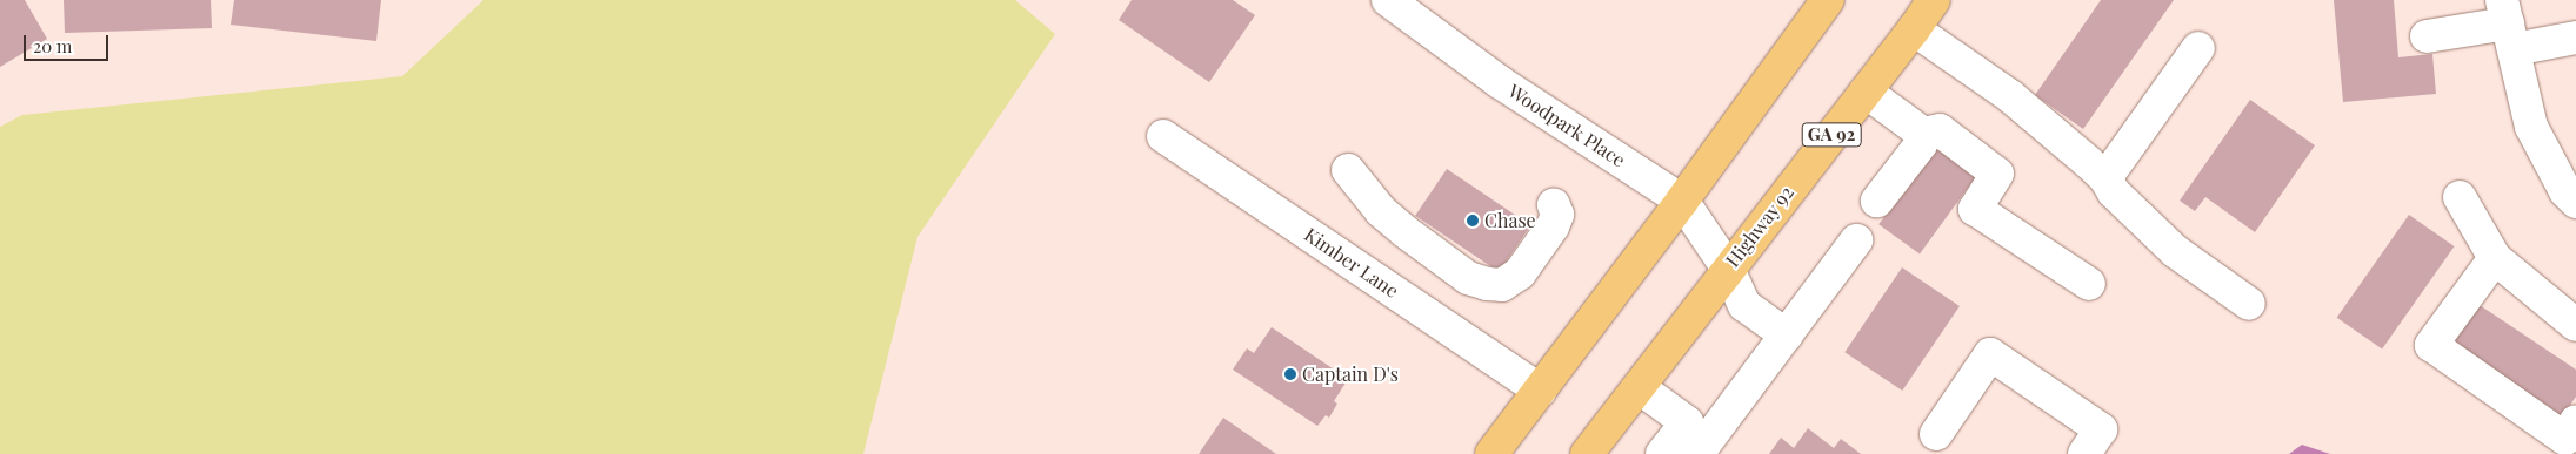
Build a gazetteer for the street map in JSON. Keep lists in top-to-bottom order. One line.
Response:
{"streets":{"main road":["GA 92","Highway 92"],"street":["Woodpark Place","Kimber Lane"]},"crossings":[["Woodpark Place","Highway 92"]],"places":["Chase","Captain D's"],"scale_bar":"20 m"}
